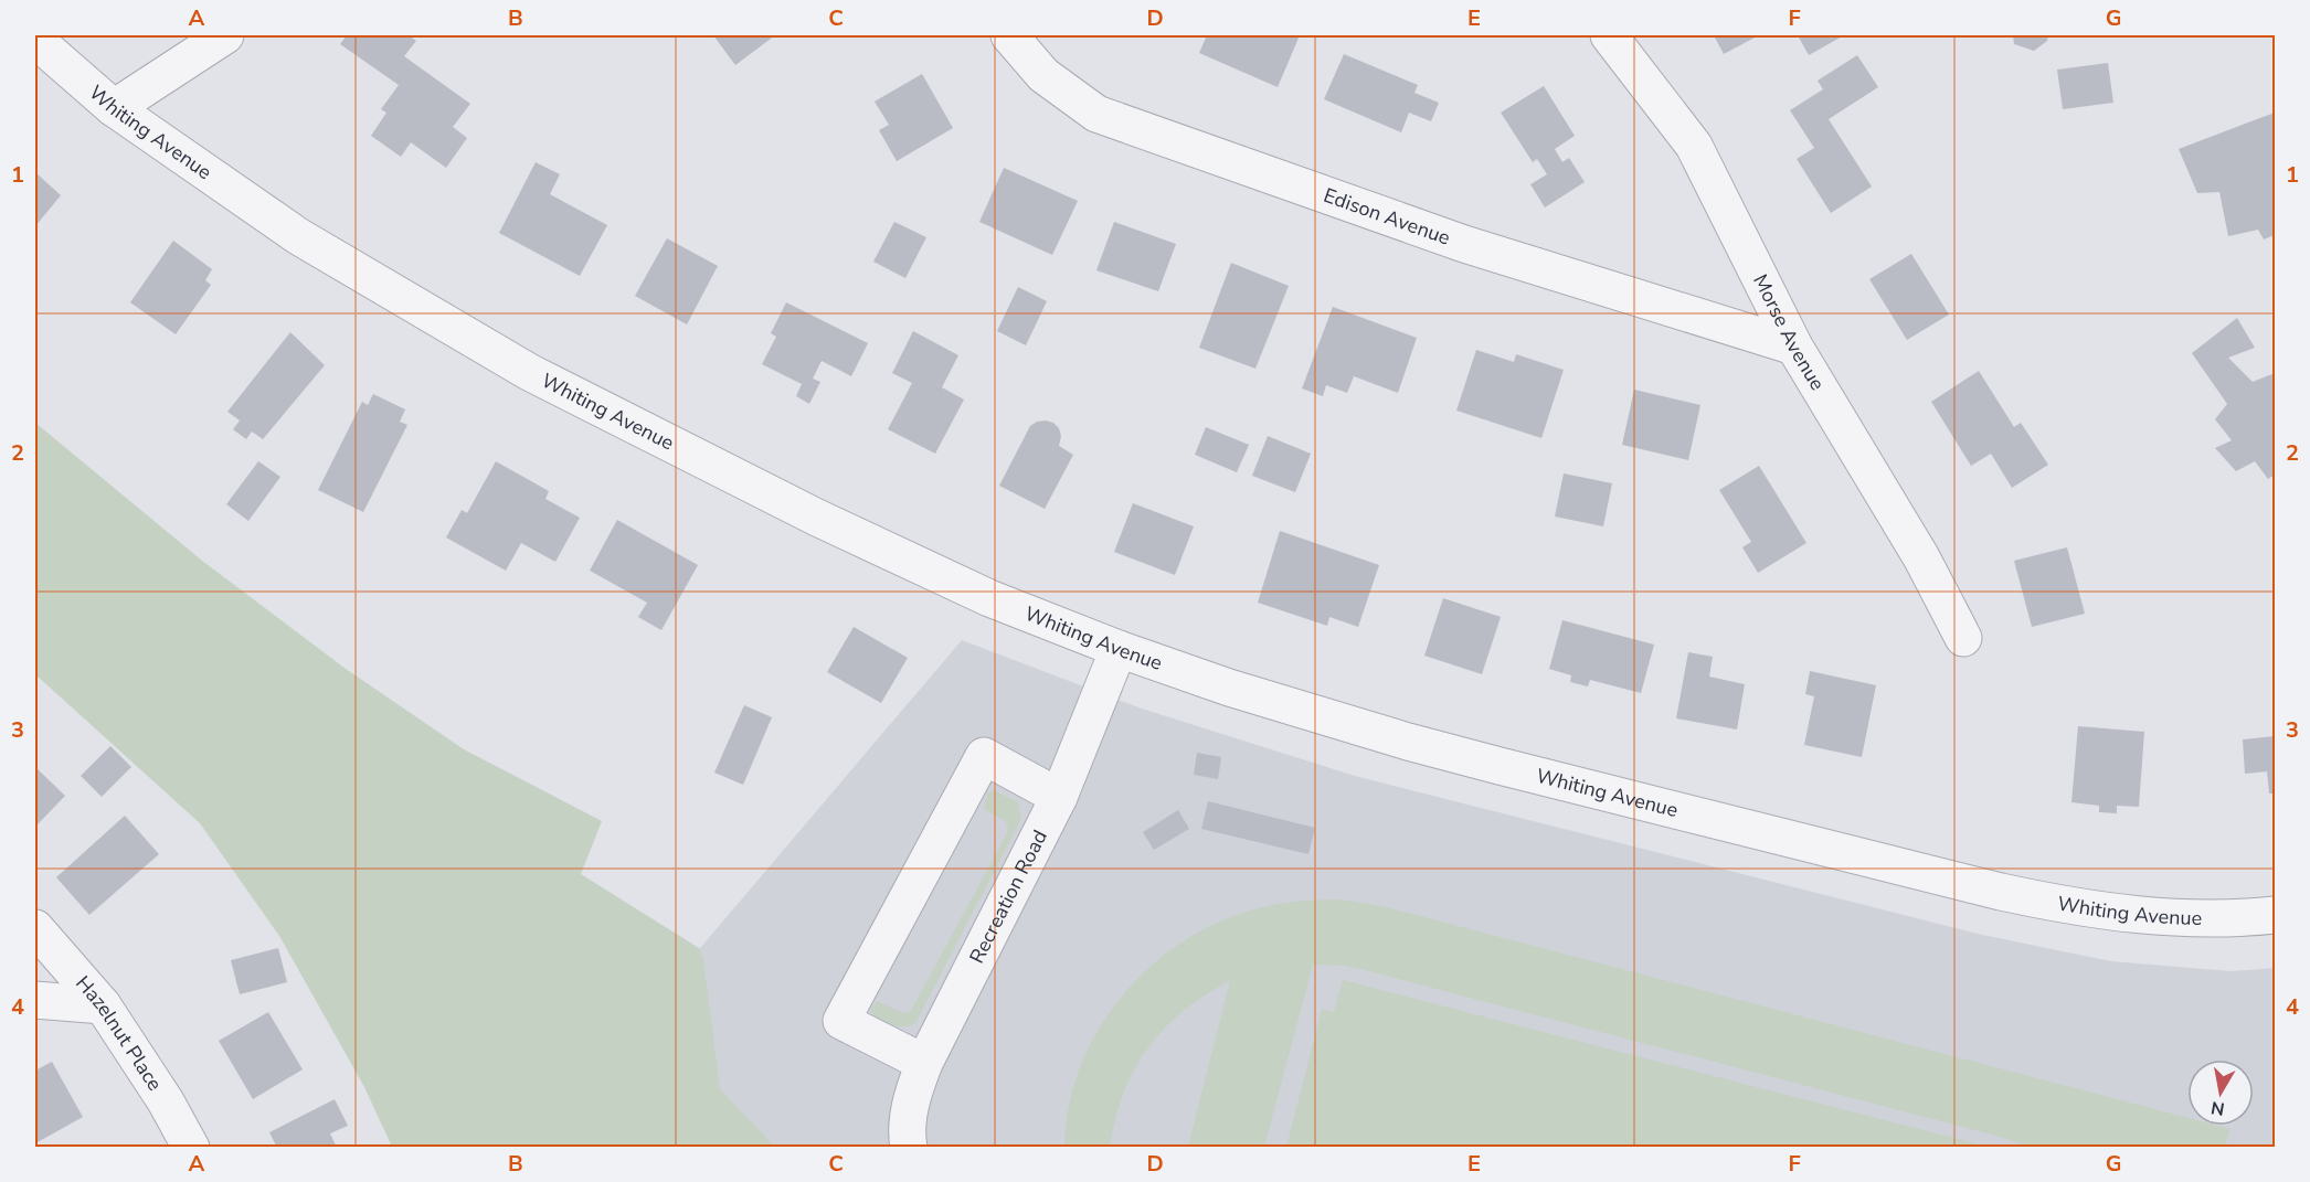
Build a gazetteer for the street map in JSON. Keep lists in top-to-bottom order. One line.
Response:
{"streets":{"street":["Whiting Avenue","Edison Avenue","Morse Avenue","Recreation Road","Hazelnut Place"]},"crossings":[["Whiting Avenue","Recreation Road"],["Edison Avenue","Morse Avenue"]],"north":"bottom","grid":{"columns":["A","B","C","D","E","F","G"],"rows":["1","2","3","4"]}}
